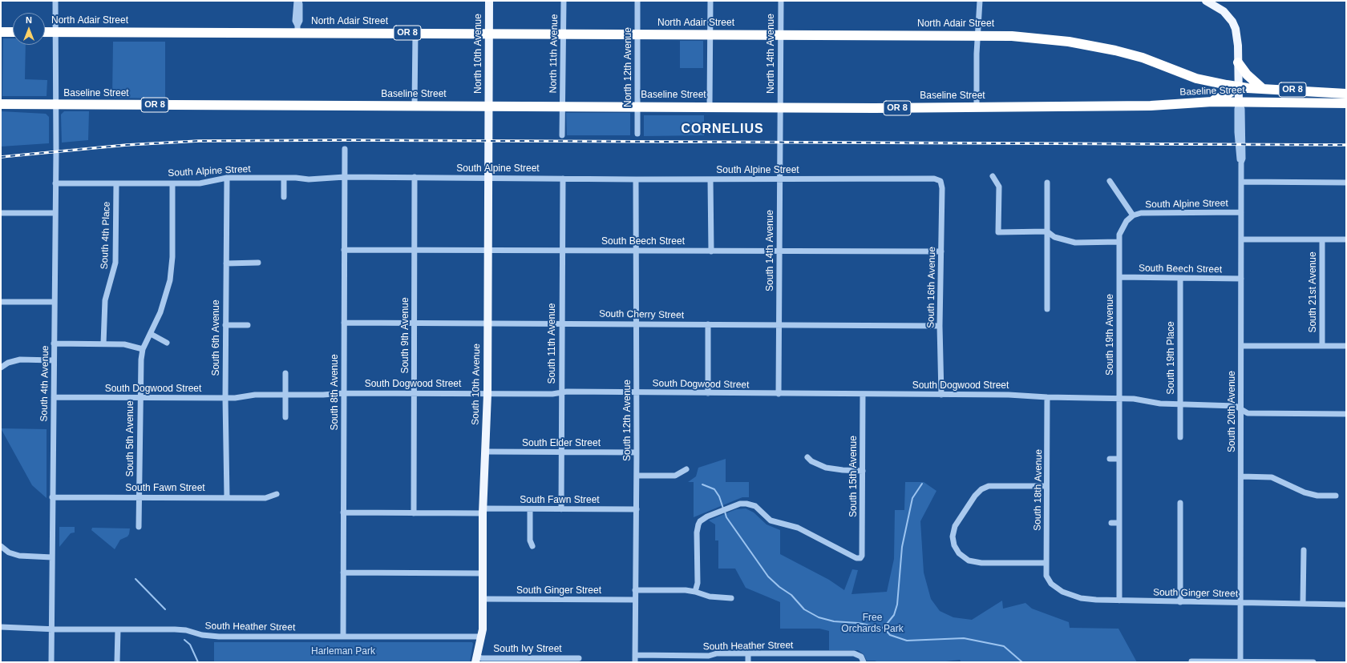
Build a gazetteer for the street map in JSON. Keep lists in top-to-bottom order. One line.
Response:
{"streets":{"highway":["North Adair Street","OR 8","Baseline Street"],"main road":["North 10th Avenue","South 10th Avenue"],"street":["North 11th Avenue","North 14th Avenue","North 12th Avenue","South Alpine Street","South 4th Place","South Beech Street","South 14th Avenue","South 16th Avenue","South 21st Avenue","South Cherry Street","South 19th Avenue","South 9th Avenue","South 6th Avenue","South 11th Avenue","South 19th Place","South 4th Avenue","South Dogwood Street","South 8th Avenue","South 20th Avenue","South 12th Avenue","South 5th Avenue","South Elder Street","South 15th Avenue","South Fawn Street","South 18th Avenue","South Ginger Street","South Heather Street","South Ivy Street"]},"crossings":[["North Adair Street","North 10th Avenue"],["North Adair Street","North 11th Avenue"],["North Adair Street","North 14th Avenue"],["North Adair Street","North 12th Avenue"],["North Adair Street","South 4th Avenue"],["North 10th Avenue","Baseline Street"],["North 10th Avenue","South 10th Avenue"],["North 11th Avenue","Baseline Street"],["North 14th Avenue","Baseline Street"],["North 14th Avenue","South 14th Avenue"],["North 12th Avenue","Baseline Street"],["Baseline Street","South 14th Avenue"],["Baseline Street","South 4th Avenue"],["Baseline Street","South 10th Avenue"],["Baseline Street","South 20th Avenue"],["South Alpine Street","South 4th Place"],["South Alpine Street","South 14th Avenue"],["South Alpine Street","South 16th Avenue"],["South Alpine Street","South 19th Avenue"],["South Alpine Street","South 9th Avenue"],["South Alpine Street","South 6th Avenue"],["South Alpine Street","South 11th Avenue"],["South Alpine Street","South 4th Avenue"],["South Alpine Street","South 10th Avenue"],["South Alpine Street","South 8th Avenue"],["South Alpine Street","South 20th Avenue"],["South Alpine Street","South 12th Avenue"],["South Alpine Street","South 5th Avenue"],["South Beech Street","South 14th Avenue"],["South Beech Street","South 16th Avenue"],["South Beech Street","South 19th Avenue"],["South Beech Street","South 9th Avenue"],["South Beech Street","South 11th Avenue"],["South Beech Street","South 19th Place"],["South Beech Street","South 10th Avenue"],["South Beech Street","South 8th Avenue"],["South Beech Street","South 20th Avenue"],["South Beech Street","South 12th Avenue"],["South 14th Avenue","South Cherry Street"],["South 14th Avenue","South Dogwood Street"],["South 16th Avenue","South Cherry Street"],["South 16th Avenue","South Dogwood Street"],["South Cherry Street","South 9th Avenue"],["South Cherry Street","South 11th Avenue"],["South Cherry Street","South 10th Avenue"],["South Cherry Street","South 8th Avenue"],["South Cherry Street","South 12th Avenue"],["South 19th Avenue","South Dogwood Street"],["South 19th Avenue","South Ginger Street"],["South 9th Avenue","South Dogwood Street"],["South 9th Avenue","South Fawn Street"],["South 6th Avenue","South Dogwood Street"],["South 6th Avenue","South Fawn Street"],["South 11th Avenue","South Dogwood Street"],["South 11th Avenue","South Elder Street"],["South 11th Avenue","South Fawn Street"],["South 19th Place","South Dogwood Street"],["South 4th Avenue","South Dogwood Street"],["South 4th Avenue","South Fawn Street"],["South 4th Avenue","South Heather Street"],["South Dogwood Street","South 10th Avenue"],["South Dogwood Street","South 8th Avenue"],["South Dogwood Street","South 20th Avenue"],["South Dogwood Street","South 12th Avenue"],["South Dogwood Street","South 5th Avenue"],["South Dogwood Street","South 15th Avenue"],["South Dogwood Street","South 18th Avenue"],["South 10th Avenue","South Elder Street"],["South 10th Avenue","South Fawn Street"],["South 10th Avenue","South Ginger Street"],["South 10th Avenue","South Heather Street"],["South 10th Avenue","South Ivy Street"],["South 8th Avenue","South Fawn Street"],["South 8th Avenue","South Heather Street"],["South 20th Avenue","South Ginger Street"],["South 12th Avenue","South Elder Street"],["South 12th Avenue","South Fawn Street"],["South 12th Avenue","South Ginger Street"],["South 12th Avenue","South Heather Street"],["South 5th Avenue","South Fawn Street"],["South 18th Avenue","South Ginger Street"]],"districts":["CORNELIUS"],"parks":["Free Orchards Park","Harleman Park"],"north":"top"}
